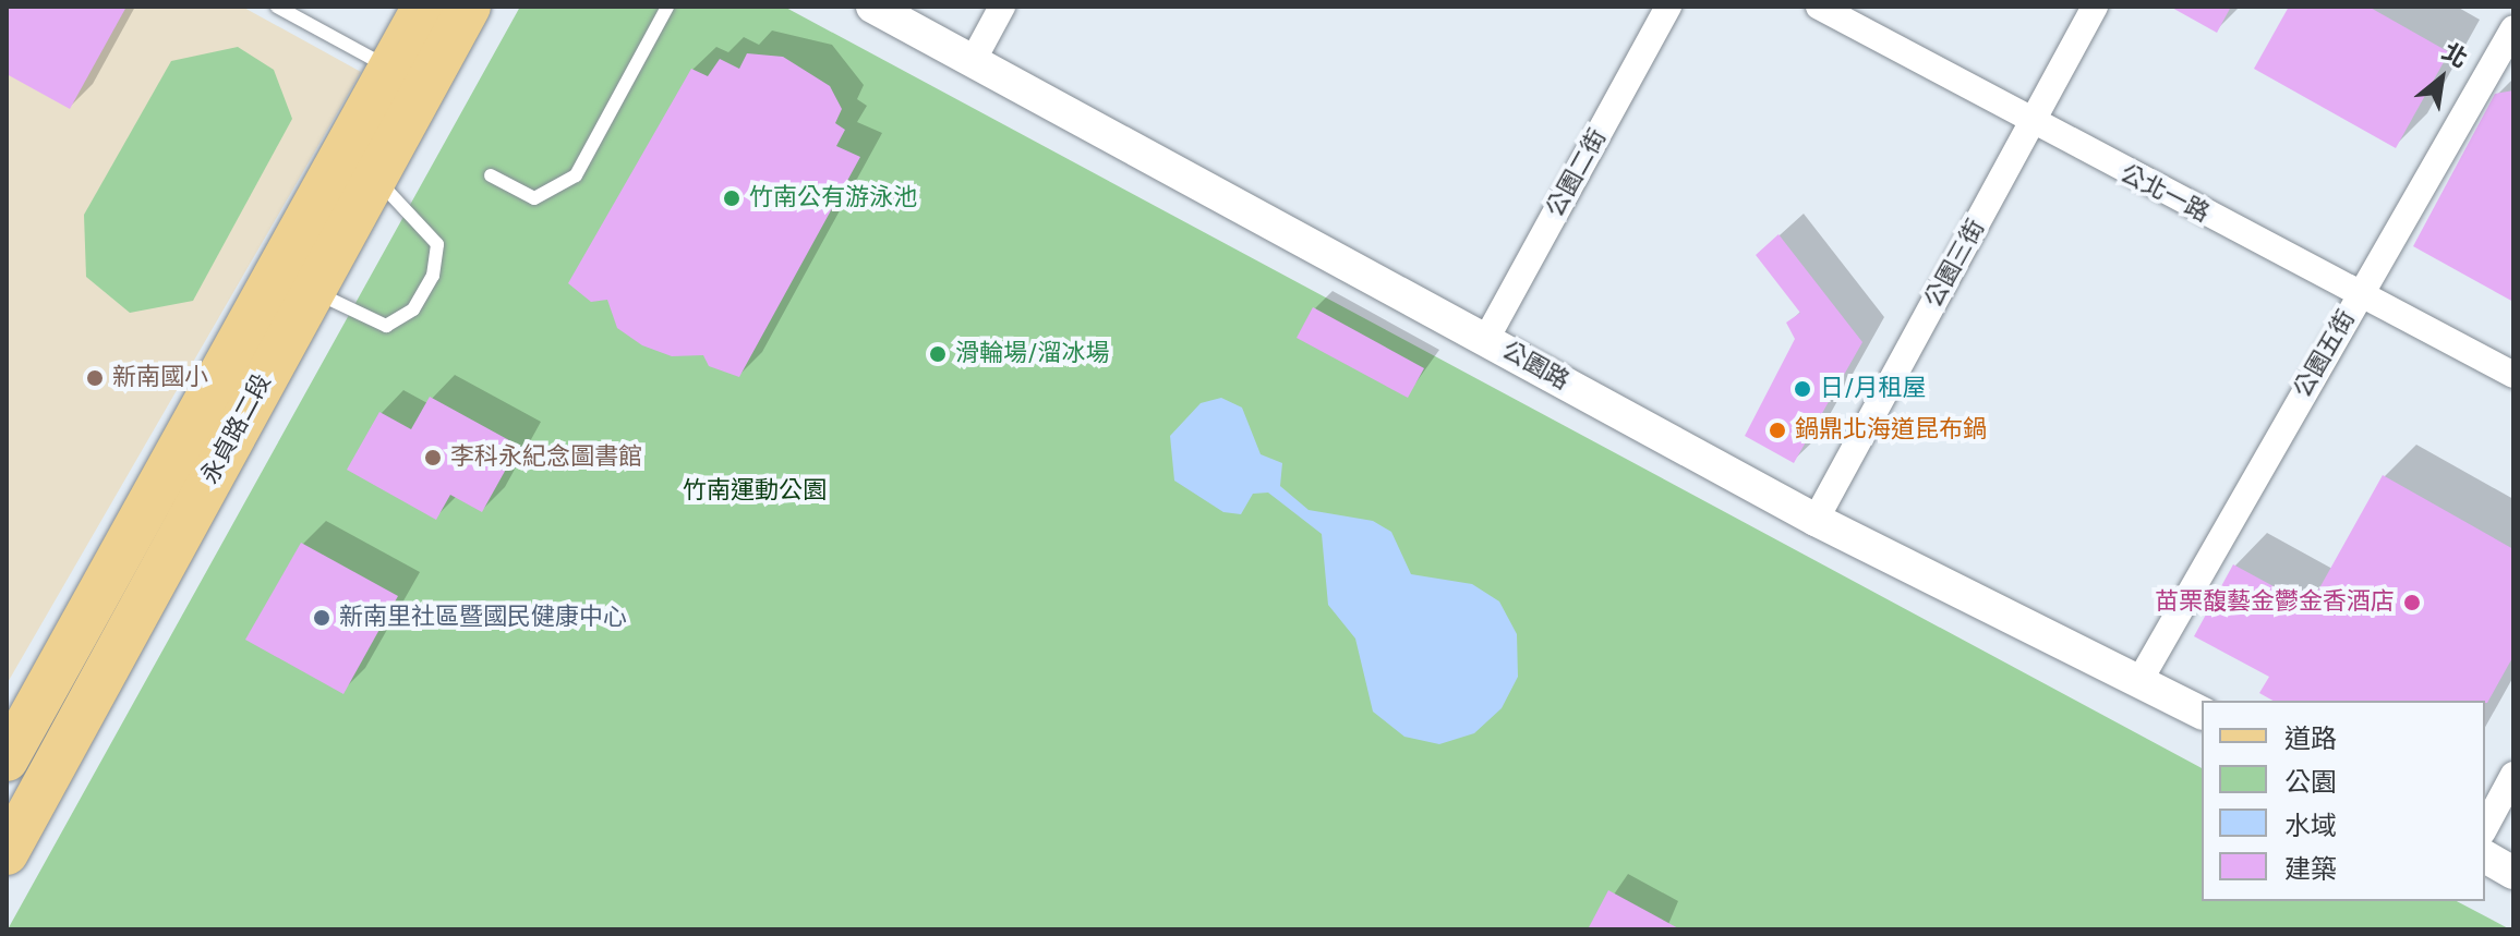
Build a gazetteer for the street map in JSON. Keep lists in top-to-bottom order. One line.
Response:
{"streets":{"main road":["永貞路二段"],"street":["公園二街","公北一路","公園三街","公園五街","公園路"]},"crossings":[["公園二街","公園路"],["公北一路","公園三街"],["公北一路","公園五街"],["公園三街","公園路"],["公園五街","公園路"]],"parks":["竹南運動公園"],"places":["竹南公有游泳池","滑輪場/溜冰場","新南國小","日/月租屋","鍋鼎北海道昆布鍋","李科永紀念圖書館","苗栗馥藝金鬱金香酒店","新南里社區暨國民健康中心"],"legend":["道路","公園","水域","建築"],"north":"top right"}
